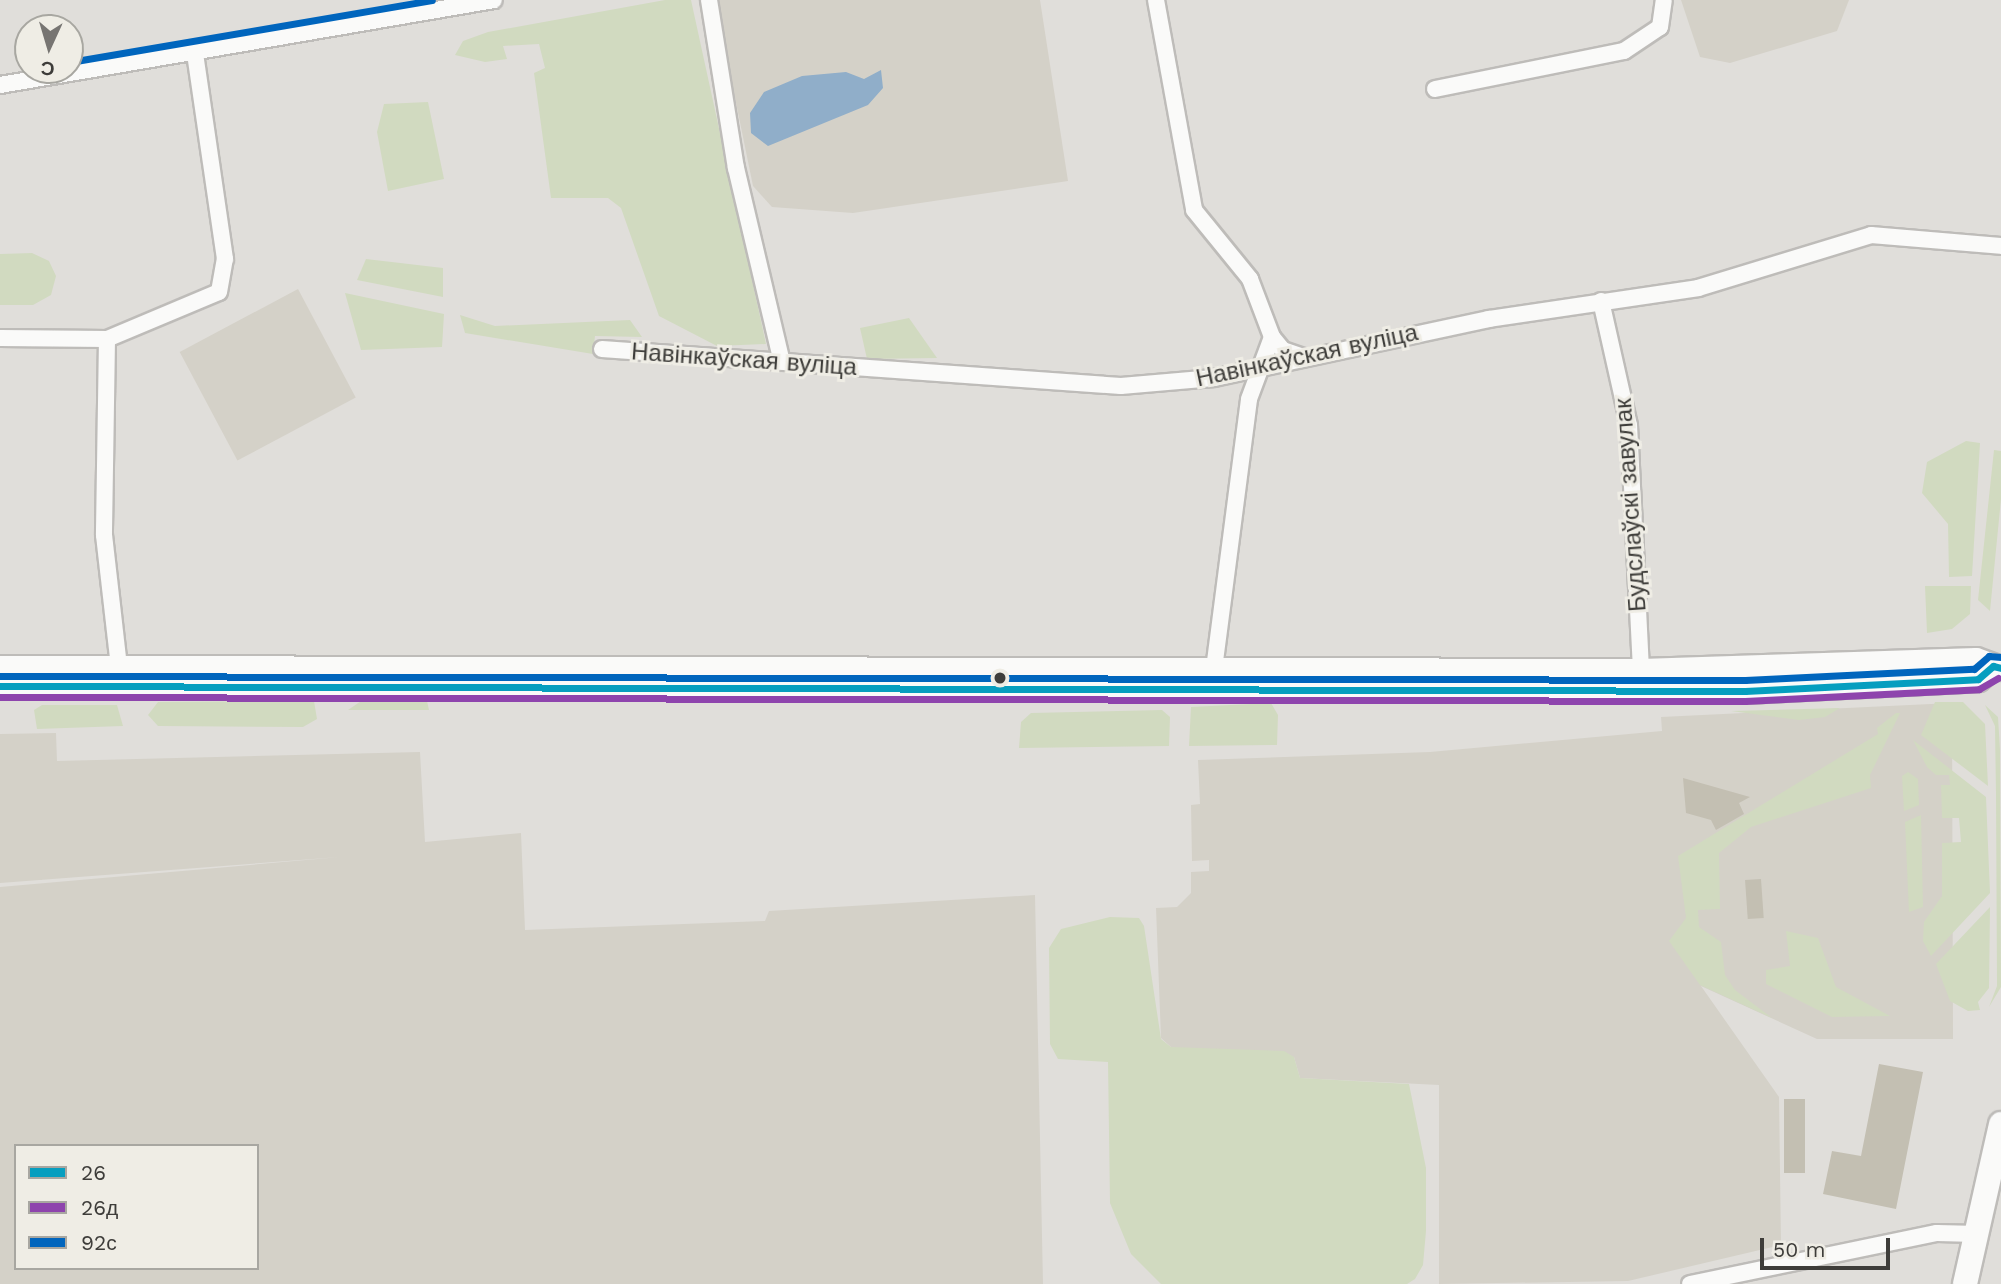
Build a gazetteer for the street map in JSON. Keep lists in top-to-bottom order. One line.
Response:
{"streets":{"street":["Навінкаўская вуліца","Будслаўскі завулак"]},"crossings":[["Навінкаўская вуліца","Будслаўскі завулак"]],"lines":["transit line 92с","transit line 26","transit line 26д"],"legend":["26","26д","92с"],"scale_bar":"50 m","north":"bottom"}
